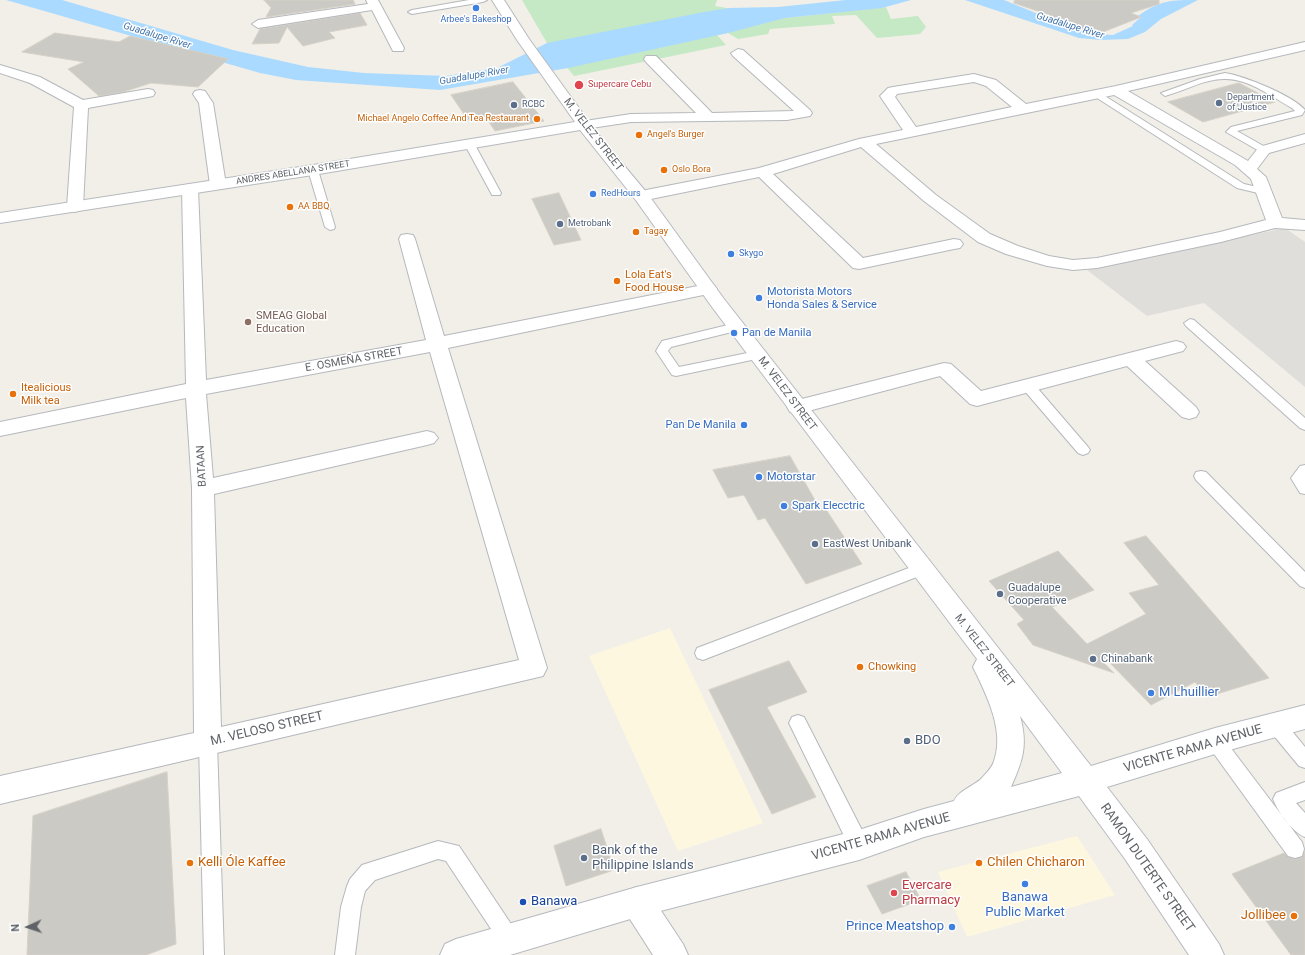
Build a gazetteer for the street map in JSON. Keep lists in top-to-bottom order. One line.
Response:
{"streets":{"street":["M. VELEZ STREET","ANDRES ABELLANA STREET","E. OSMEÑA STREET","BATAAN","M. VELOSO STREET","VICENTE RAMA AVENUE","RAMON DUTERTE STREET"]},"crossings":[["M. VELEZ STREET","ANDRES ABELLANA STREET"],["M. VELEZ STREET","E. OSMEÑA STREET"],["M. VELEZ STREET","VICENTE RAMA AVENUE"],["M. VELEZ STREET","RAMON DUTERTE STREET"],["ANDRES ABELLANA STREET","BATAAN"],["E. OSMEÑA STREET","BATAAN"],["E. OSMEÑA STREET","M. VELOSO STREET"],["BATAAN","M. VELOSO STREET"],["VICENTE RAMA AVENUE","RAMON DUTERTE STREET"]],"water":["Guadalupe River"],"places":["Arbee's Bakeshop","Supercare Cebu","Department of Justice","RCBC","Michael Angelo Coffee And Tea Restaurant","Angel's Burger","Oslo Bora","RedHours","AA BBQ","Metrobank","Tagay","Skygo","Lola Eat's Food House","Motorista Motors Honda Sales & Service","SMEAG Global Education","Pan de Manila","Itealicious Milk tea","Pan De Manila","Motorstar","Spark Elecctric","EastWest Unibank","Guadalupe Cooperative","Chinabank","Chowking","M Lhuillier","BDO","Bank of the Philippine Islands","Kelli Óle Kaffee","Chilen Chicharon","Banawa Public Market","Evercare Pharmacy","Banawa","Jollibee","Prince Meatshop"],"north":"left"}
